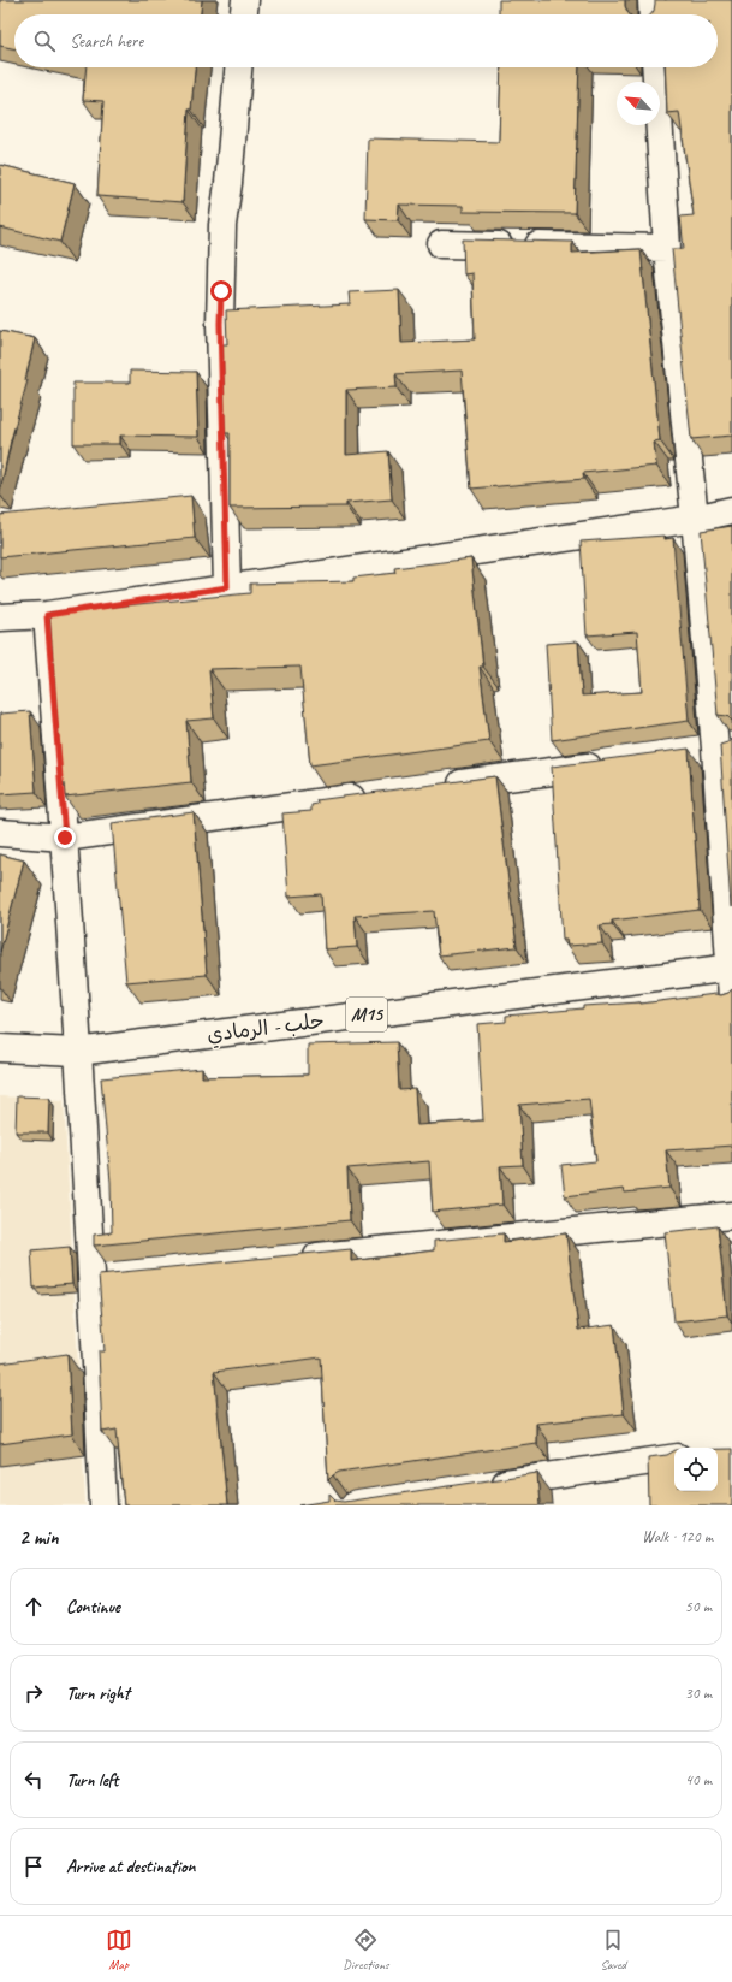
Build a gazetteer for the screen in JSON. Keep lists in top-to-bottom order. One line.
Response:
{"streets":{"main road":["M15","حلب - الرمادي"]},"north":"top left","page":{"search":"Search here","heading":["2 min","Walk · 120 m"],"list":[["Continue","50 m"],["Turn right","30 m"],["Turn left","40 m"],"Arrive at destination"],"nav":["Map","Directions","Saved"]}}
